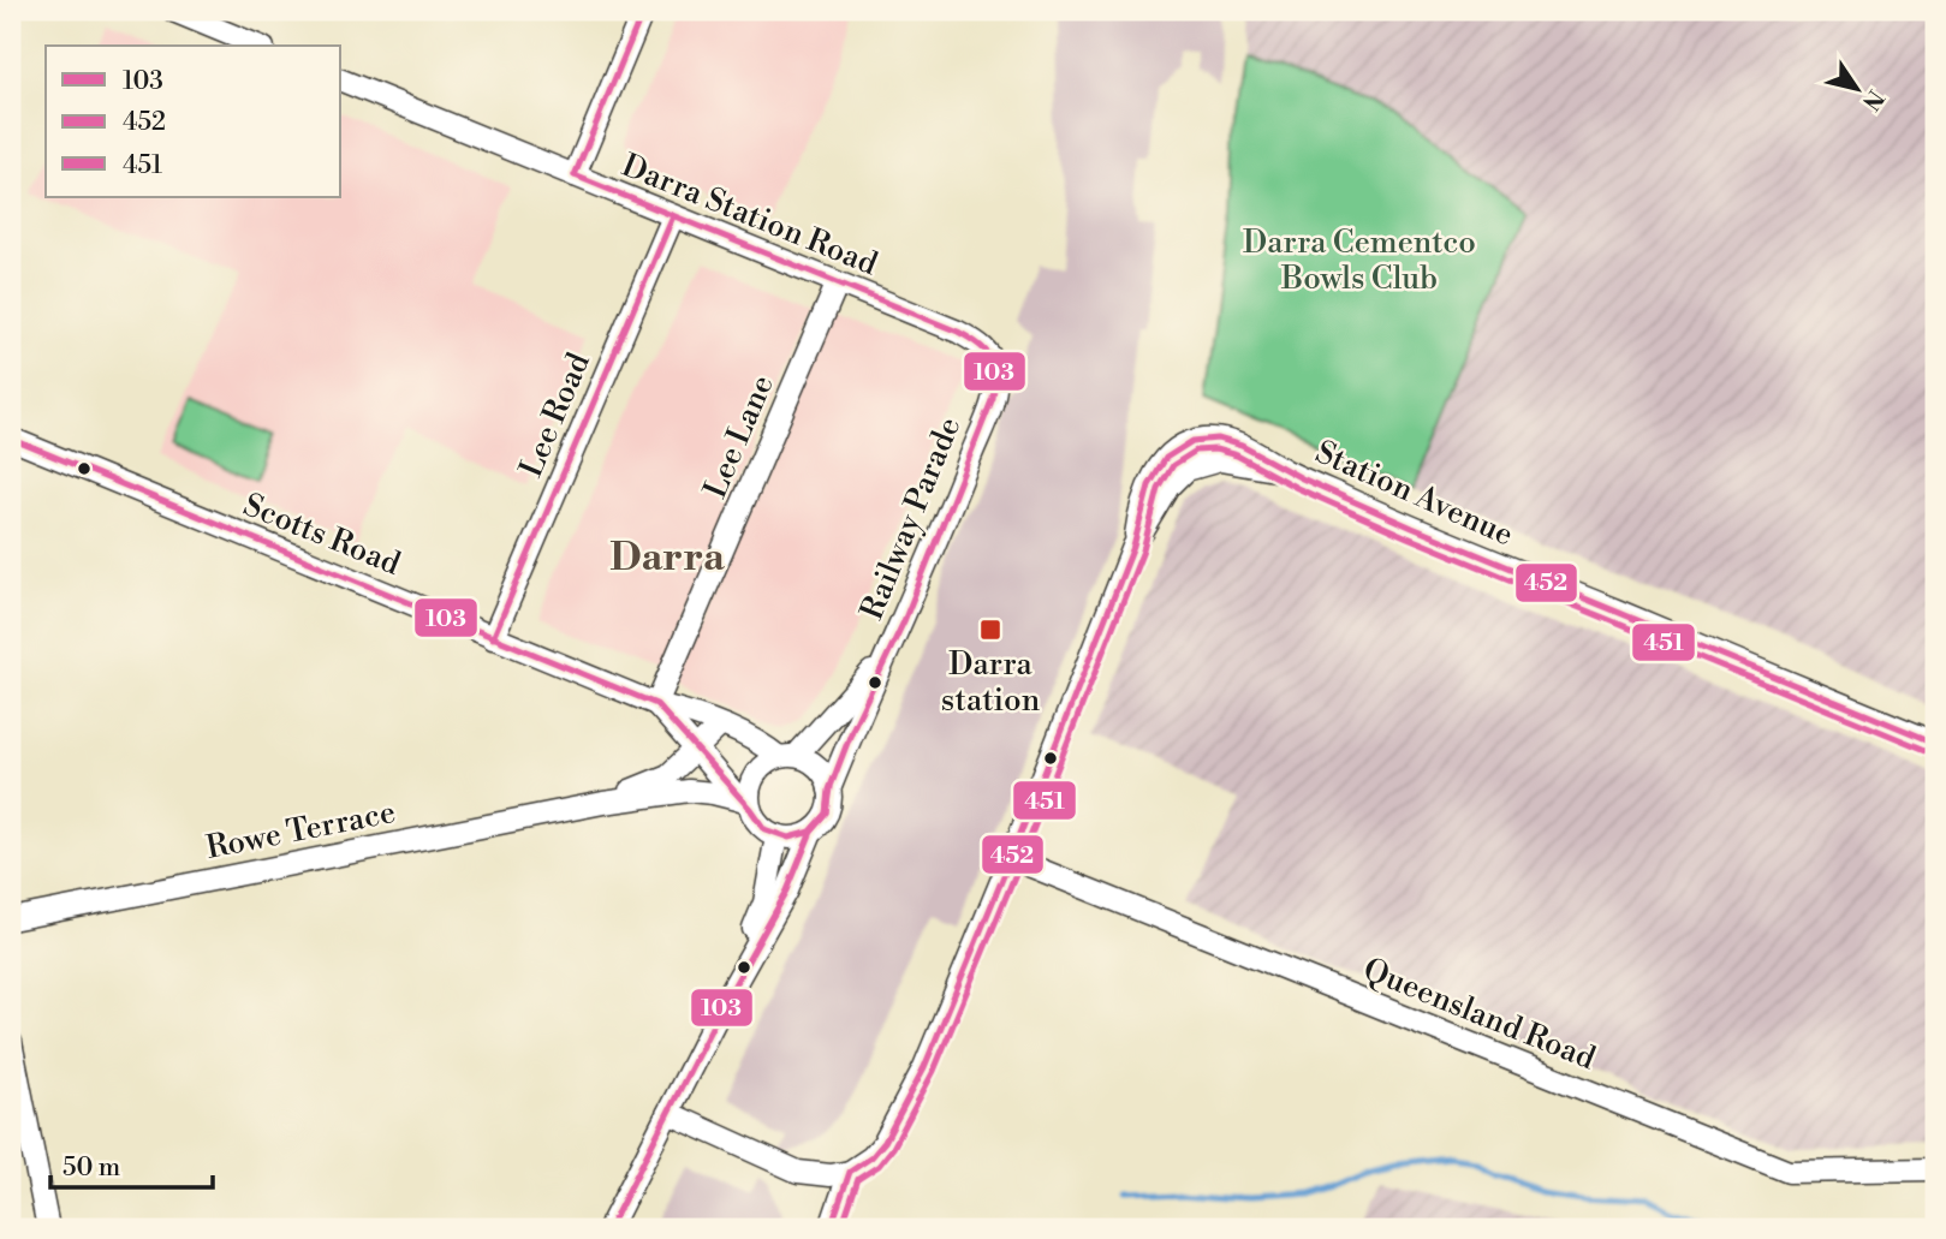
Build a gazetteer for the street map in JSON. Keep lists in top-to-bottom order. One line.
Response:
{"streets":{"street":["Darra Station Road","Lee Road","Lee Lane","Station Avenue","Railway Parade","Scotts Road","Rowe Terrace","Queensland Road"]},"crossings":[["Darra Station Road","Lee Road"],["Darra Station Road","Lee Lane"],["Darra Station Road","Railway Parade"],["Lee Road","Scotts Road"],["Lee Lane","Scotts Road"],["Railway Parade","Scotts Road"],["Railway Parade","Rowe Terrace"],["Scotts Road","Rowe Terrace"]],"districts":["Darra"],"parks":["Darra Cementco Bowls Club"],"places":{"transit":["Darra station"]},"lines":["transit line 103","transit line 452","transit line 451"],"legend":["103","452","451"],"scale_bar":"50 m","north":"bottom right"}
